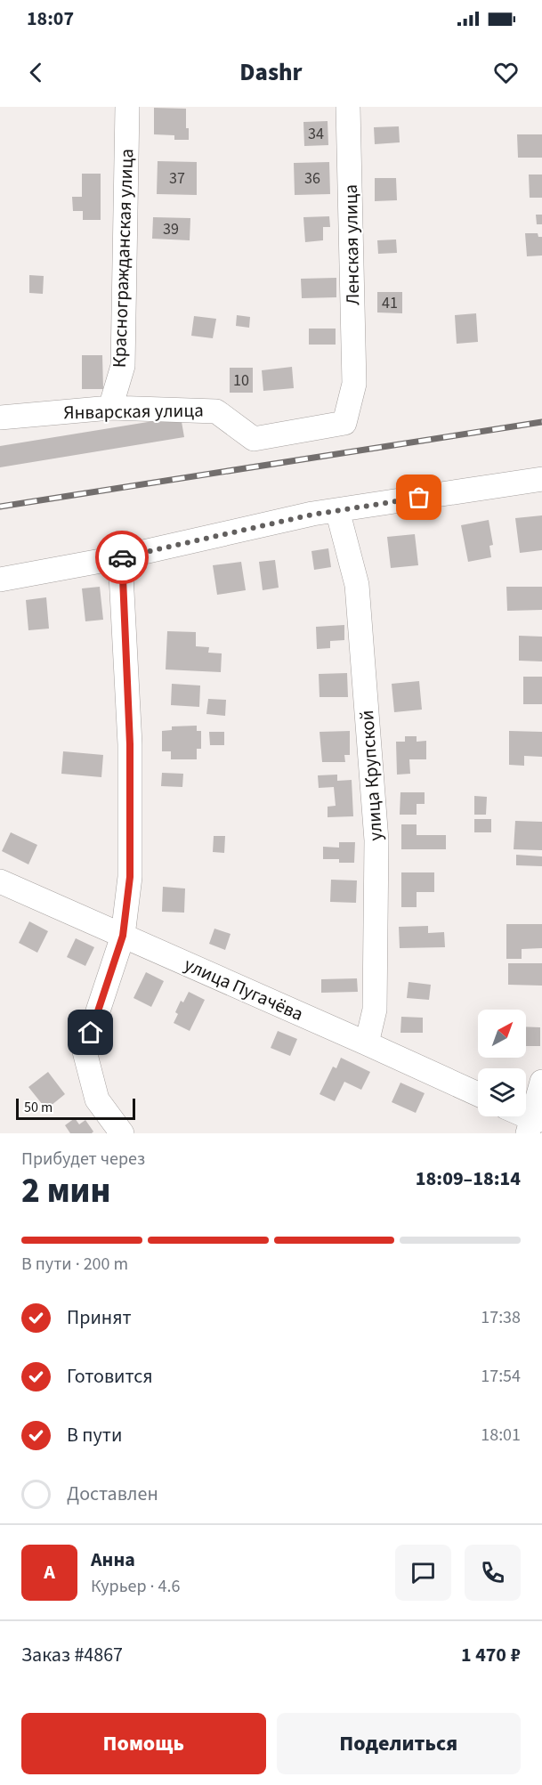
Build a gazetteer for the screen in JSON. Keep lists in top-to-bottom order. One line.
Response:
{"streets":{"street":["Ленская улица","Красногражданская улица","Январская улица","улица Крупской","улица Пугачёва"]},"crossings":[["Ленская улица","Январская улица"],["Красногражданская улица","Январская улица"],["улица Крупской","улица Пугачёва"]],"house_numbers":["34","37","36","39","41","10"],"scale_bar":"50 m","north":"top right","page":{"status":"18:07","header":"Dashr","scale":"50 m","heading":["2 мин","Прибудет через","18:09–18:14"],"panel":["Анна","Курьер · 4.6","Заказ #4867","1 470 ₽"],"bar":"В пути · 200 m","list":[["Принят","17:38"],["Готовится","17:54"],["В пути","18:01"],"Доставлен"],"round":"А","buttons":["Помощь","Поделиться"]}}
